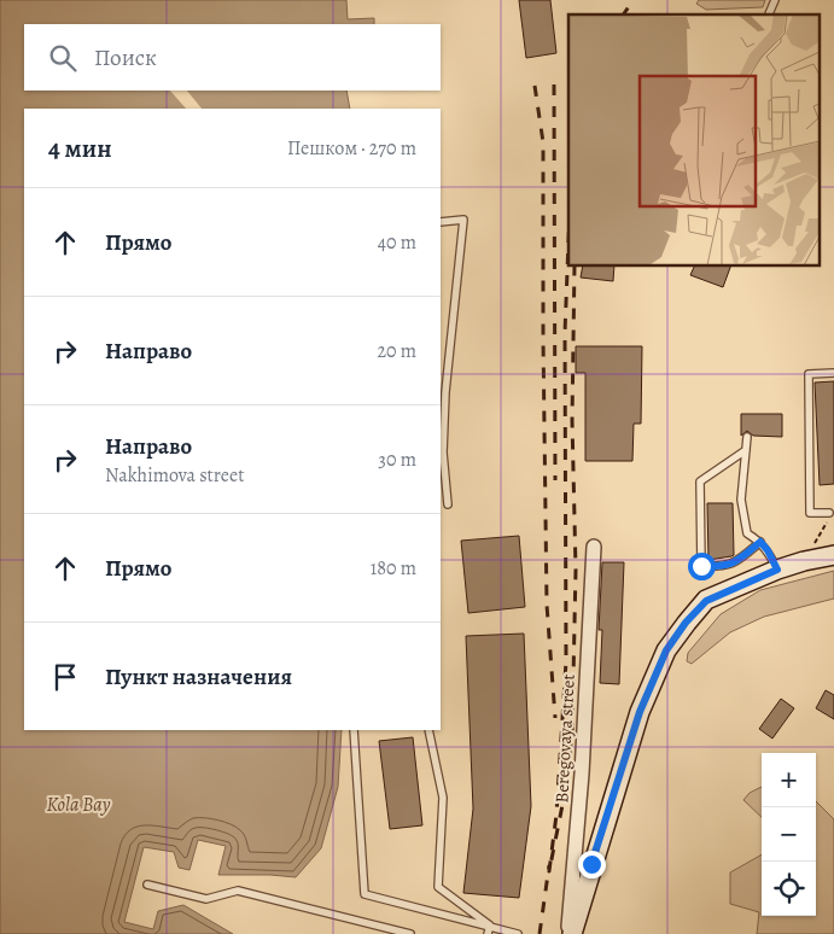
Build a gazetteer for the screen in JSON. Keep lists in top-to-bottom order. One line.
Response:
{"streets":{"street":["Beregovaya street"]},"water":["Kola Bay"],"page":{"search":"Поиск","heading":["4 мин","Пешком · 270 m"],"list":[["Прямо","40 m"],["Направо","20 m"],["Направо","Nakhimova street","30 m"],["Прямо","180 m"],"Пункт назначения"],"map_buttons":["+","−"]}}
